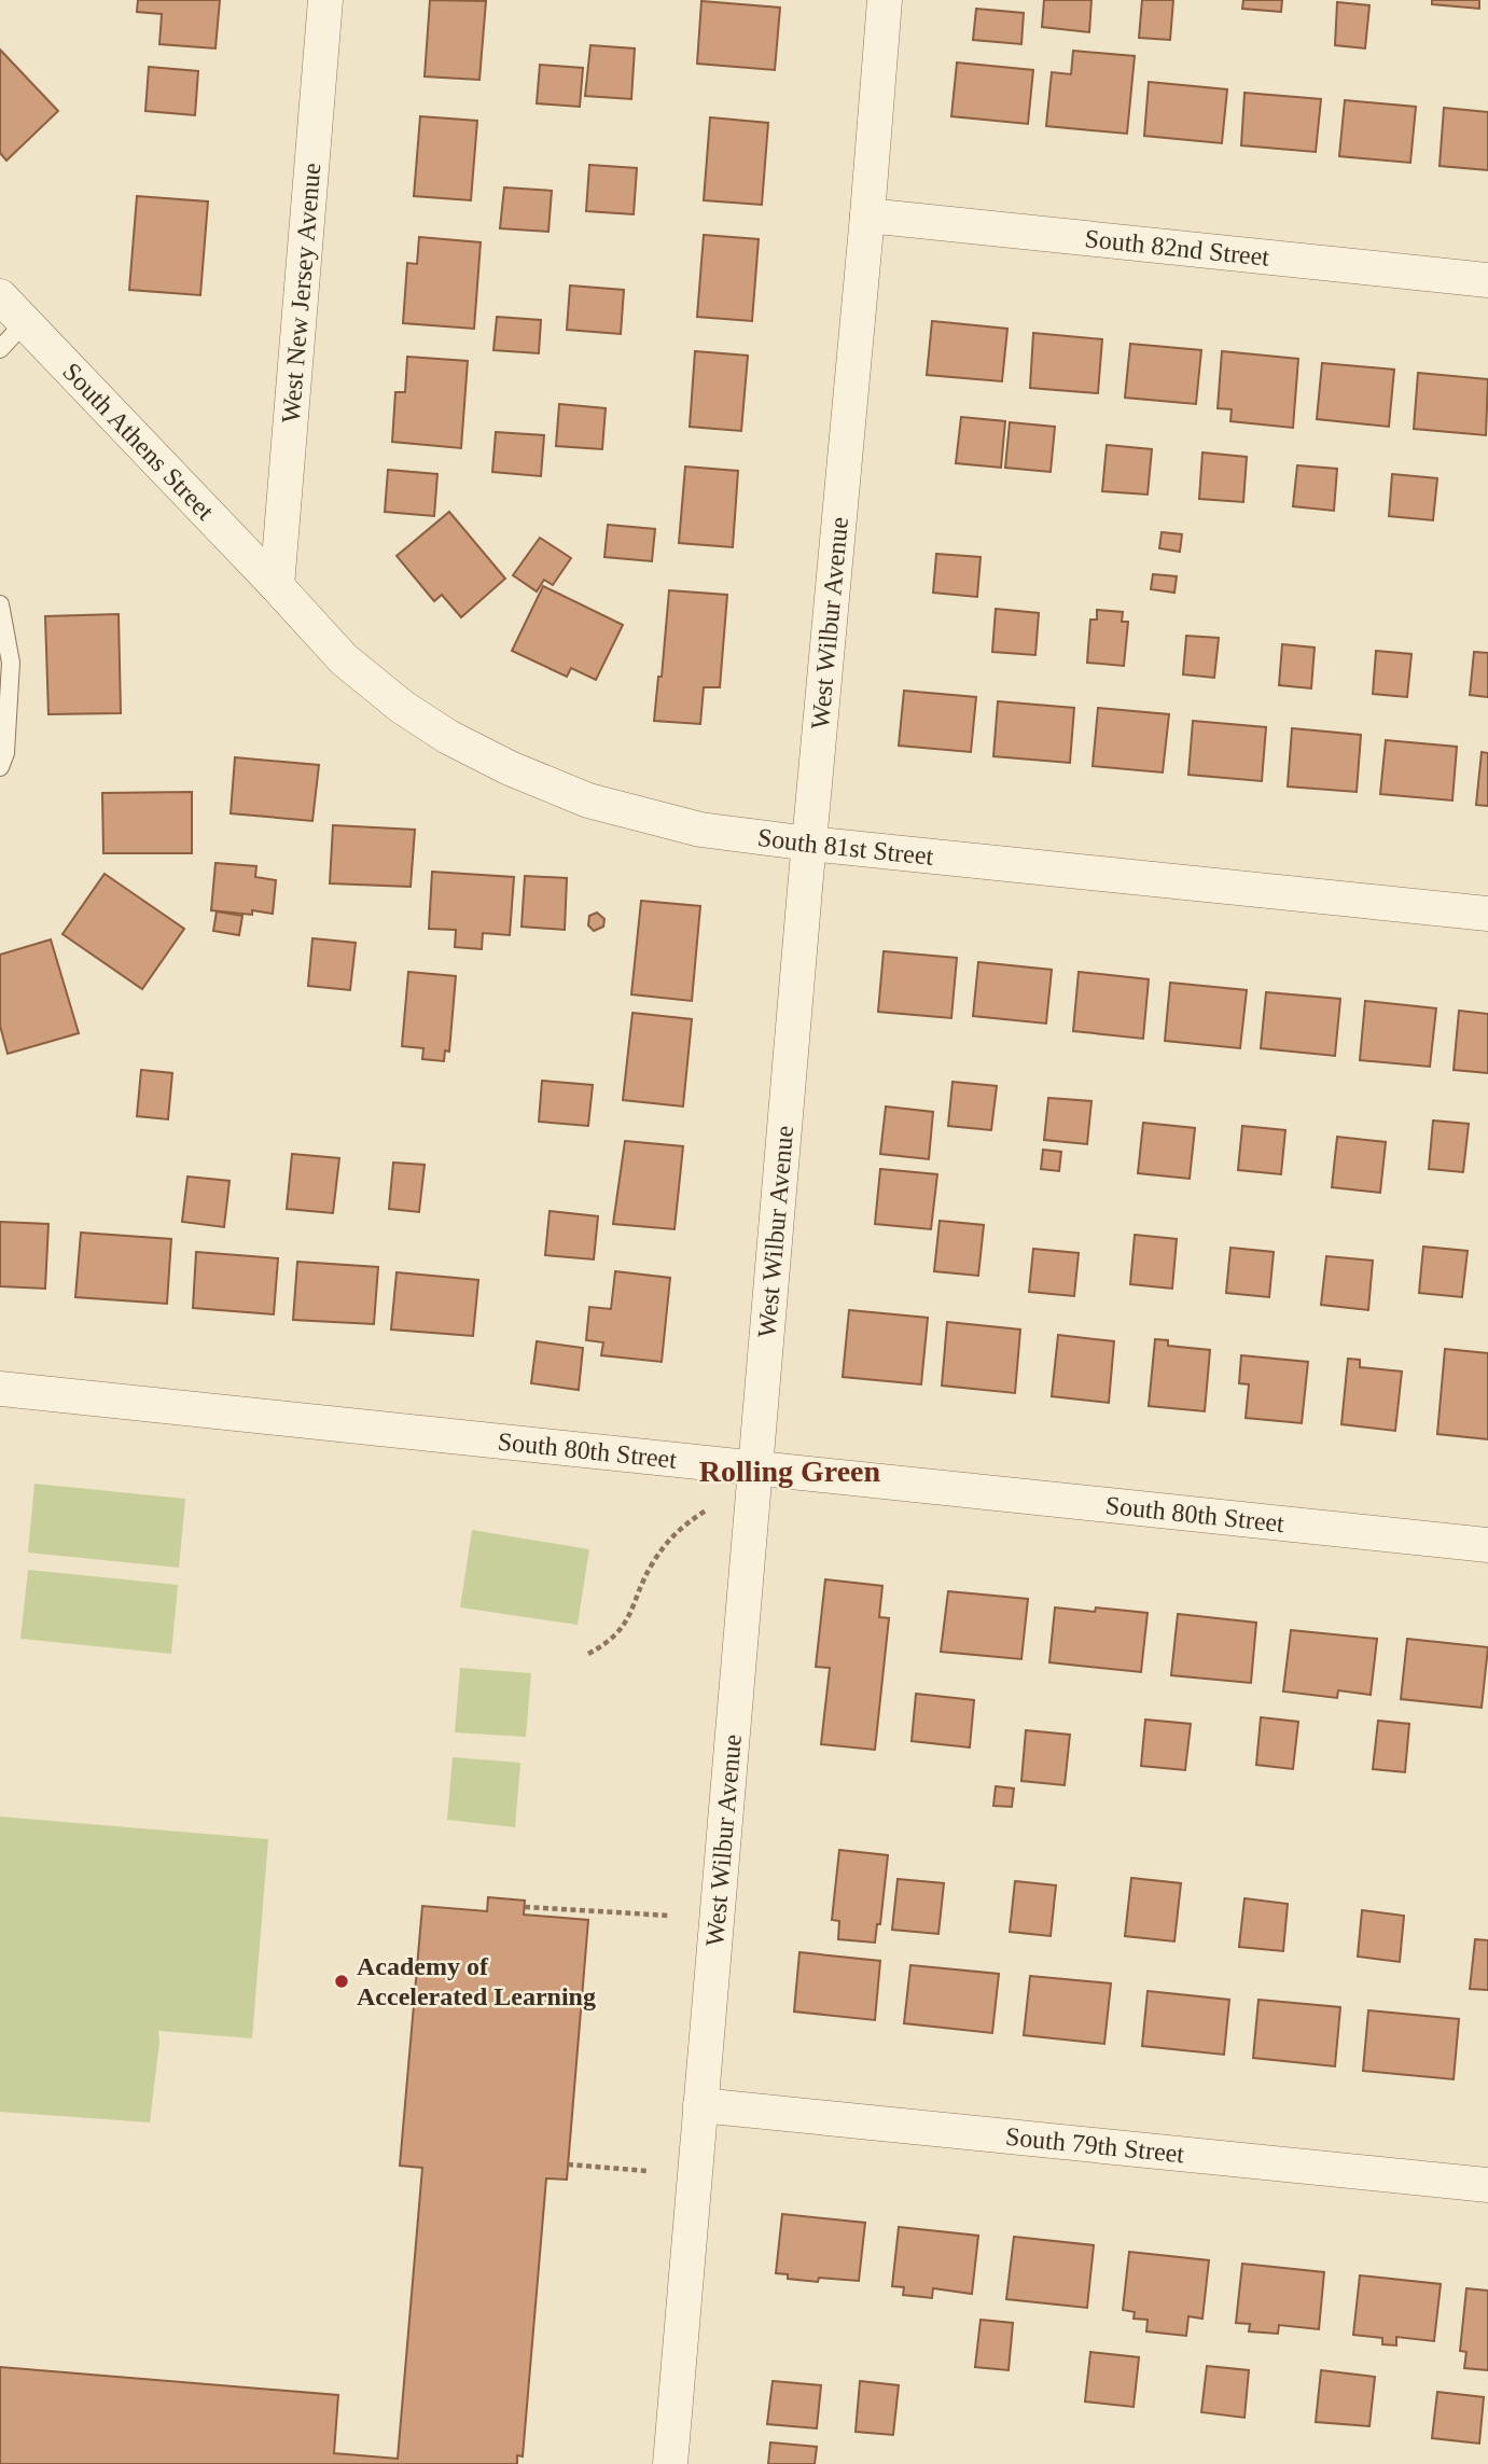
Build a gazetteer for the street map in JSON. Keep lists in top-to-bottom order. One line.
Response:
{"streets":{"street":["South 82nd Street","West New Jersey Avenue","South Athens Street","West Wilbur Avenue","South 81st Street","South 80th Street","South 79th Street"]},"crossings":[["South 82nd Street","West Wilbur Avenue"],["West New Jersey Avenue","South Athens Street"],["West New Jersey Avenue","South 81st Street"],["South Athens Street","South 81st Street"],["West Wilbur Avenue","South 81st Street"],["West Wilbur Avenue","South 80th Street"],["West Wilbur Avenue","South 79th Street"]],"districts":["Rolling Green"],"places":["Academy of Accelerated Learning"]}
